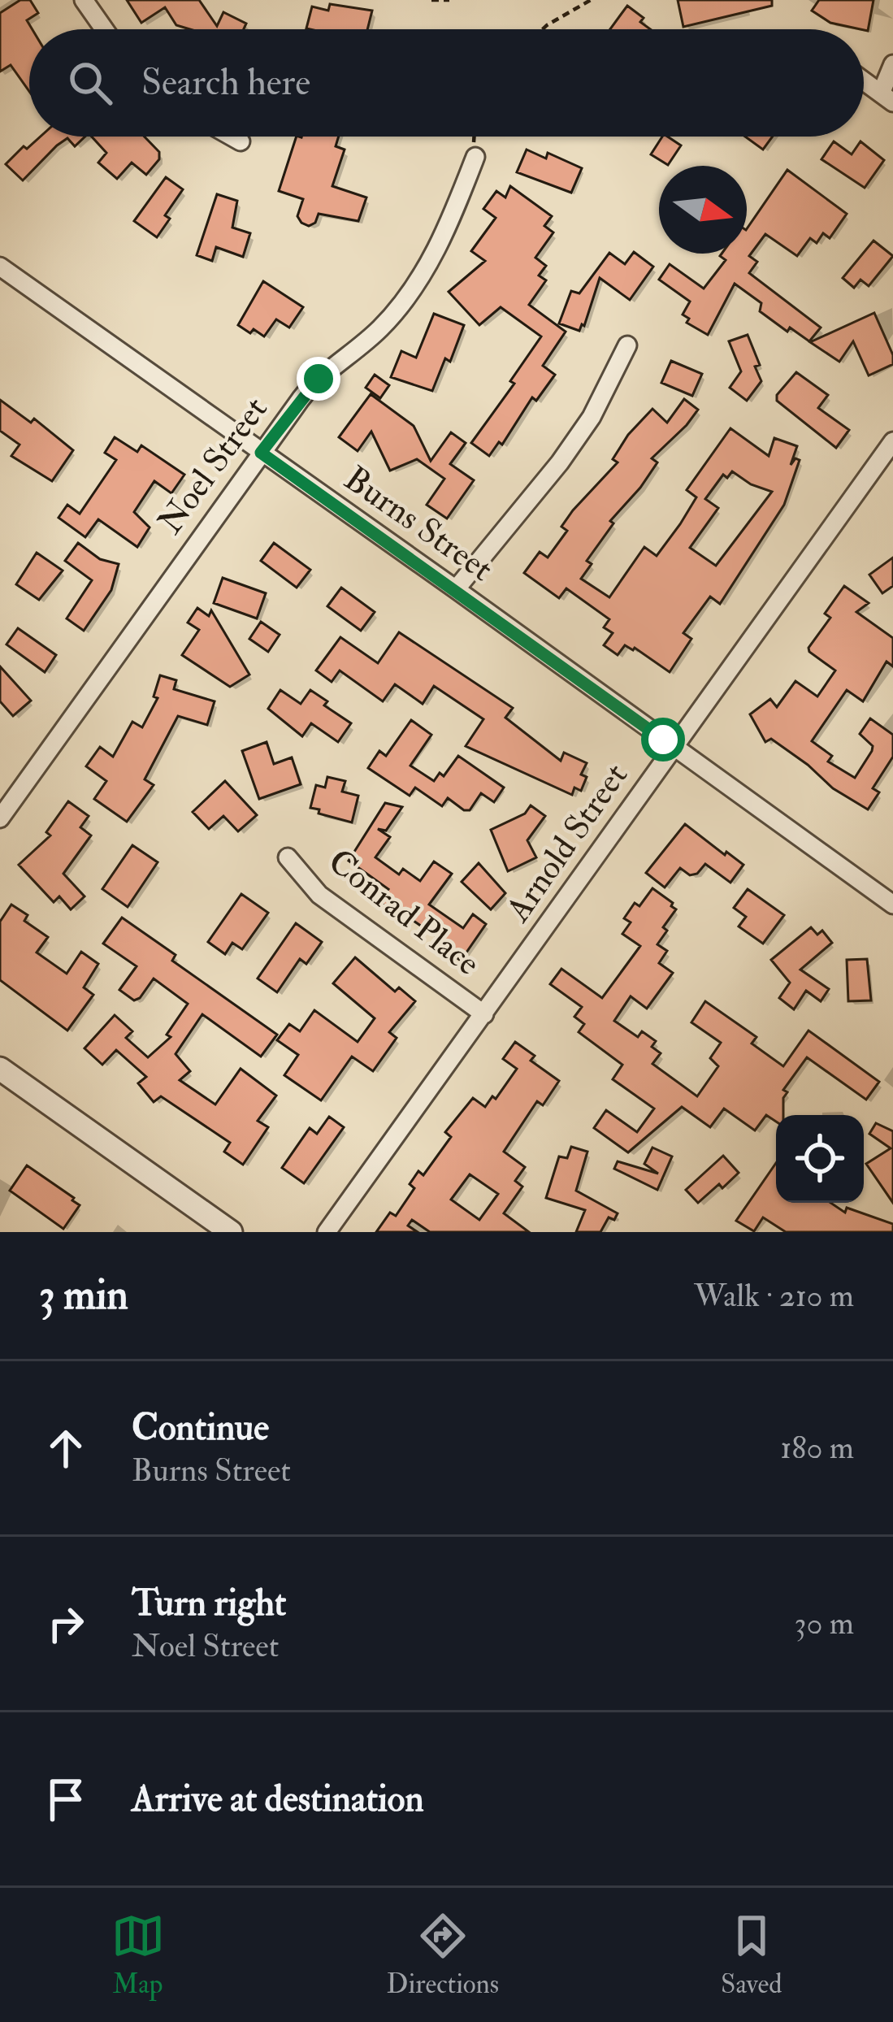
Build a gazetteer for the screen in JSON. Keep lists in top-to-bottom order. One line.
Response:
{"streets":{"street":["Noel Street","Burns Street","Arnold Street","Conrad Place"]},"crossings":[["Noel Street","Burns Street"],["Burns Street","Arnold Street"],["Arnold Street","Conrad Place"]],"north":"right","page":{"search":"Search here","heading":["3 min","Walk · 210 m"],"list":[["Continue","Burns Street","180 m"],["Turn right","Noel Street","30 m"],"Arrive at destination"],"nav":["Map","Directions","Saved"]}}
